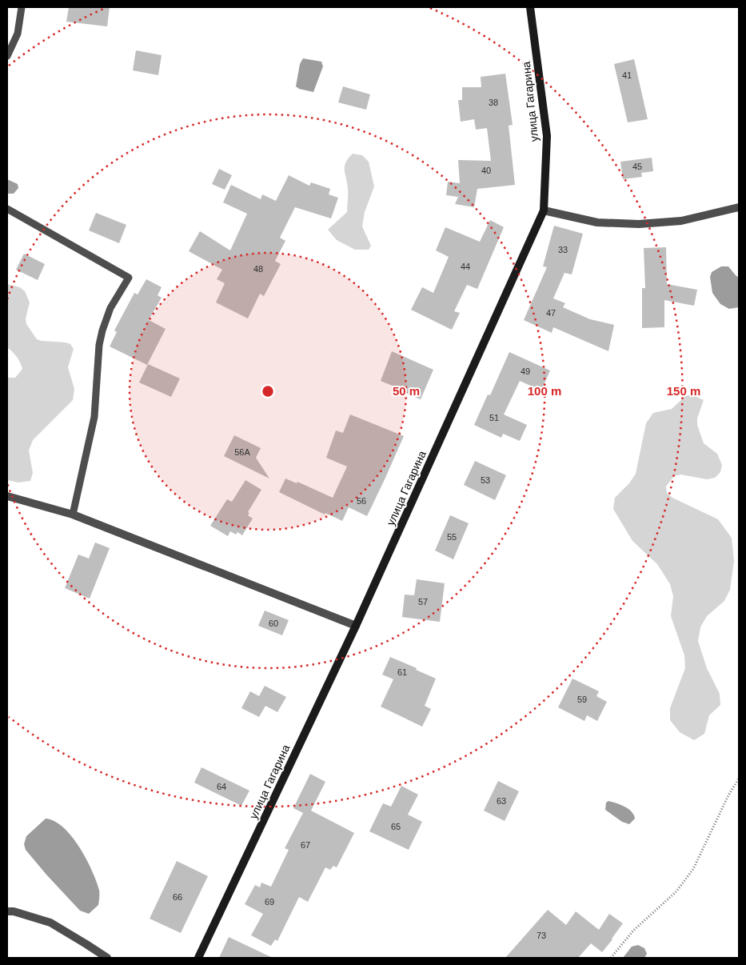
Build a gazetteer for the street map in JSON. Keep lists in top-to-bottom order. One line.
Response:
{"streets":{"main road":["улица Гагарина"]},"house_numbers":["41","38","45","40","33","44","48","47","49","51","56А","53","56","55","57","60","61","59","64","63","65","67","66","69","73"],"rings":["50 m","100 m","150 m"]}
